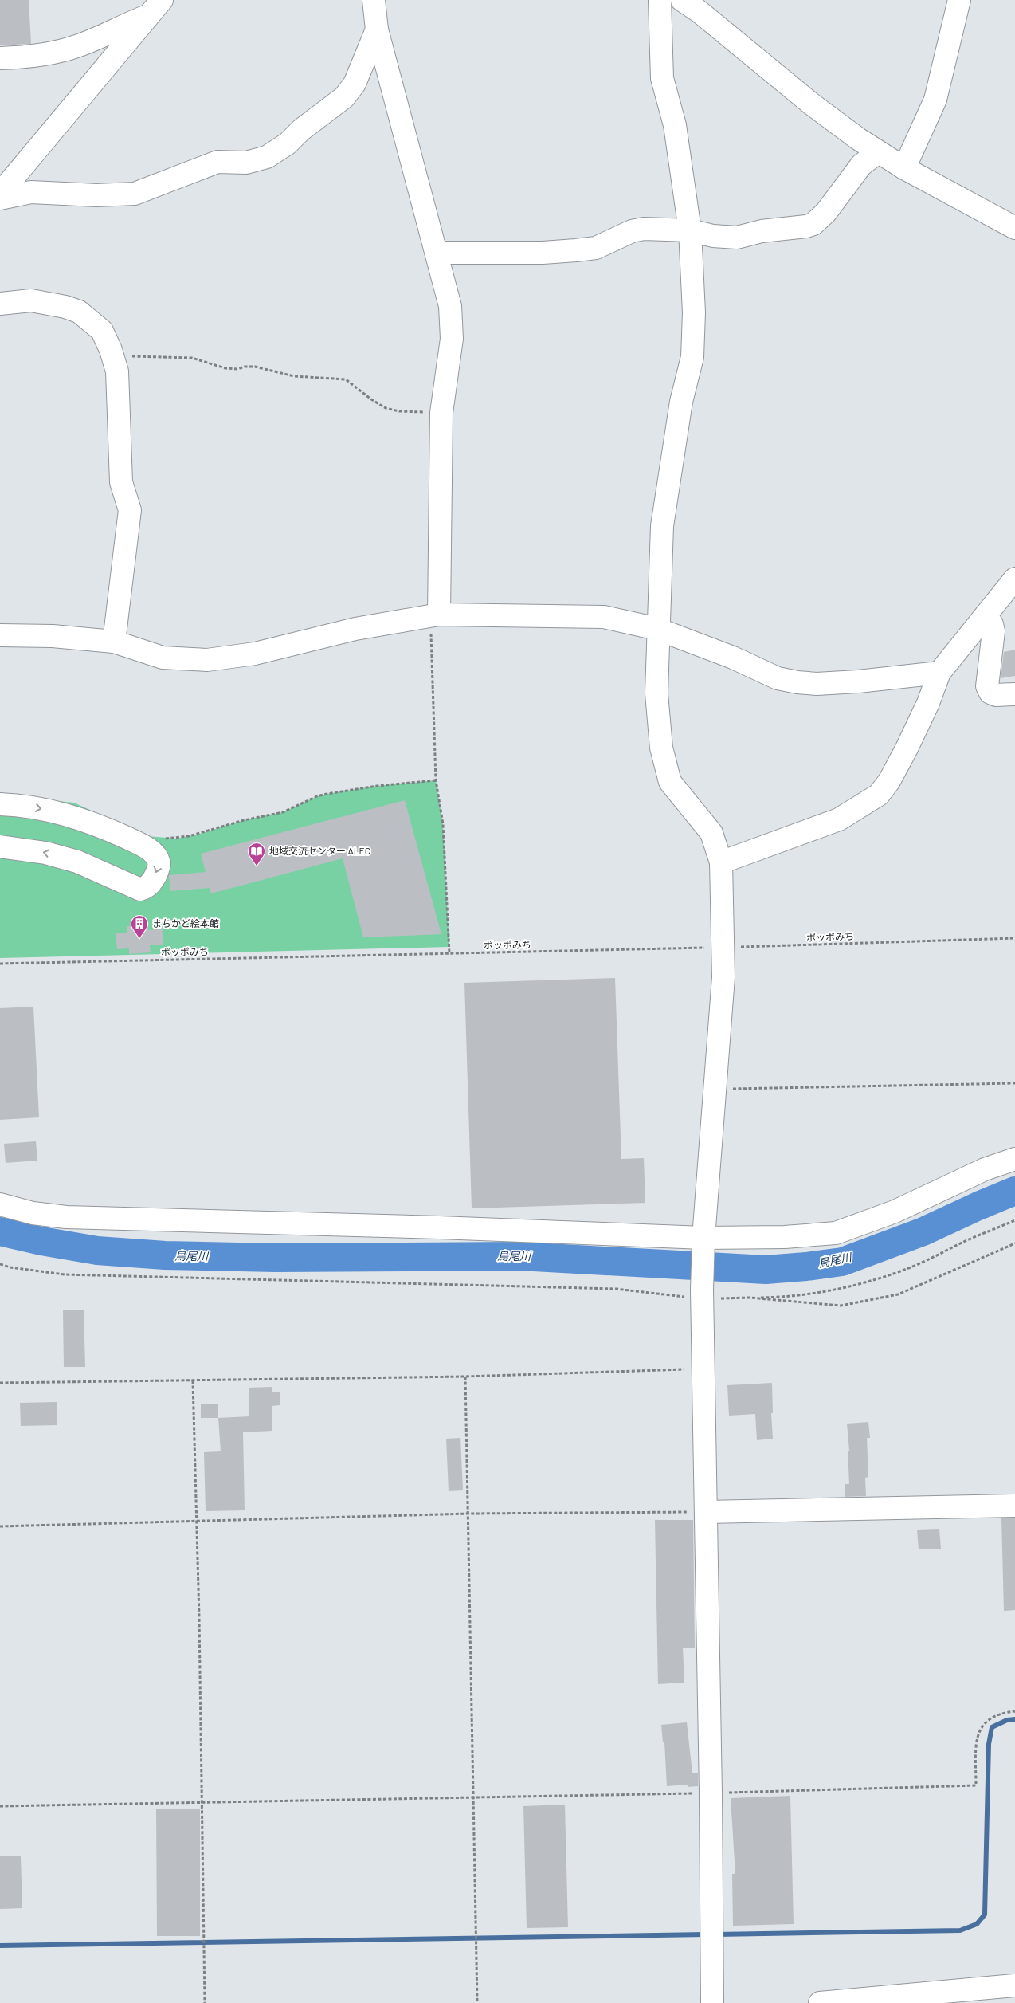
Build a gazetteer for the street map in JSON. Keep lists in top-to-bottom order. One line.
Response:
{"streets":{"path":["ポッポみち"]},"water":["鳥尾川"],"places":{"library":["地域交流センター ALEC"],"building":["まちかど絵本館"]}}
